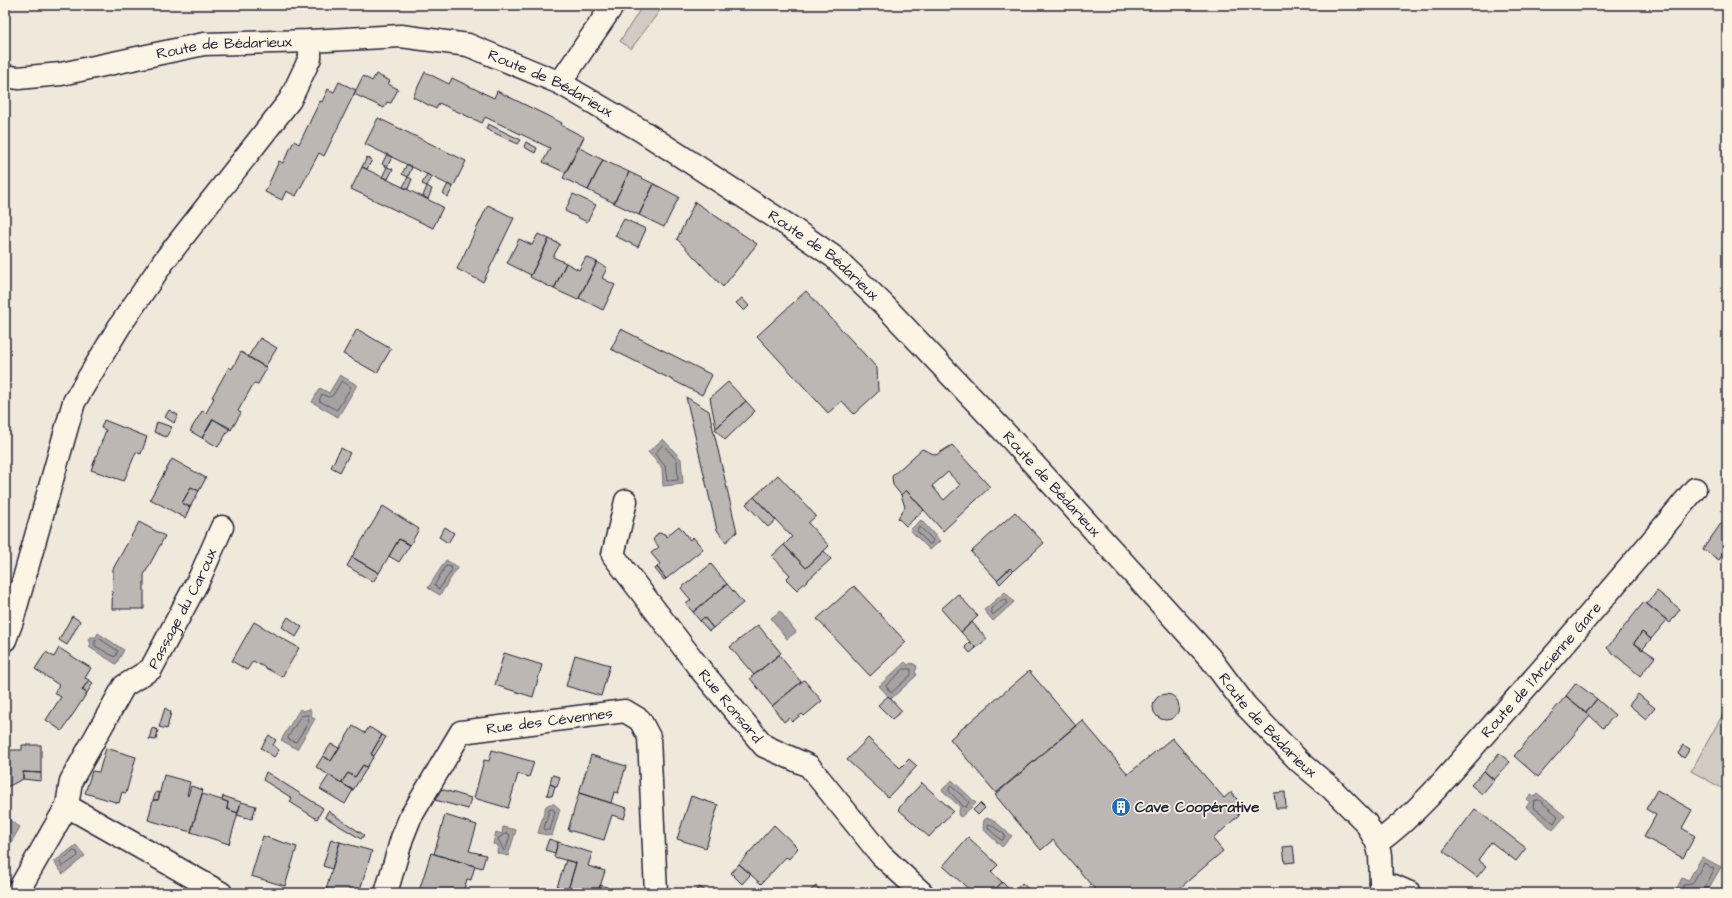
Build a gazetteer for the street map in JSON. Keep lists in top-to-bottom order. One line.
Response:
{"streets":{"street":["Route de Bédarieux","Passage du Caroux","Route de l'Ancienne Gare","Rue Ronsard","Rue des Cévennes"]},"crossings":[["Route de Bédarieux","Route de l'Ancienne Gare"]],"places":{"building":["Cave Coopérative"]}}
